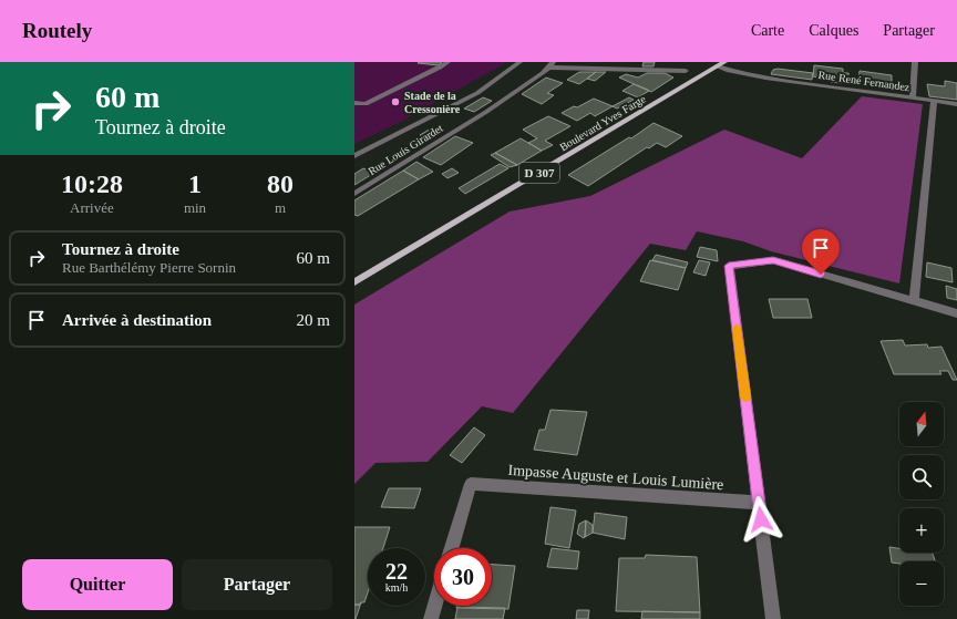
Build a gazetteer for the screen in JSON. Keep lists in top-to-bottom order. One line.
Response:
{"streets":{"main road":["Boulevard Yves Farge","D 307"],"street":["Rue René Fernandez","Rue Louis Girardet","Impasse Auguste et Louis Lumière"]},"crossings":[["Rue René Fernandez","Boulevard Yves Farge"]],"places":["Stade de la Cressonière"],"north":"top","page":{"header":"Routely","nav":["Carte","Calques","Partager"],"turn":["60 m","Tournez à droite"],"eta":["10:28","Arrivée","1","min","80","m"],"list":[{"name":"Tournez à droite","note":"Rue Barthélémy Pierre Sornin","value":"60 m"},{"name":"Arrivée à destination","value":"20 m"}],"map_buttons":["+","−"],"speed":"22 km/h","limit":"30","buttons":["Quitter","Partager"]}}
